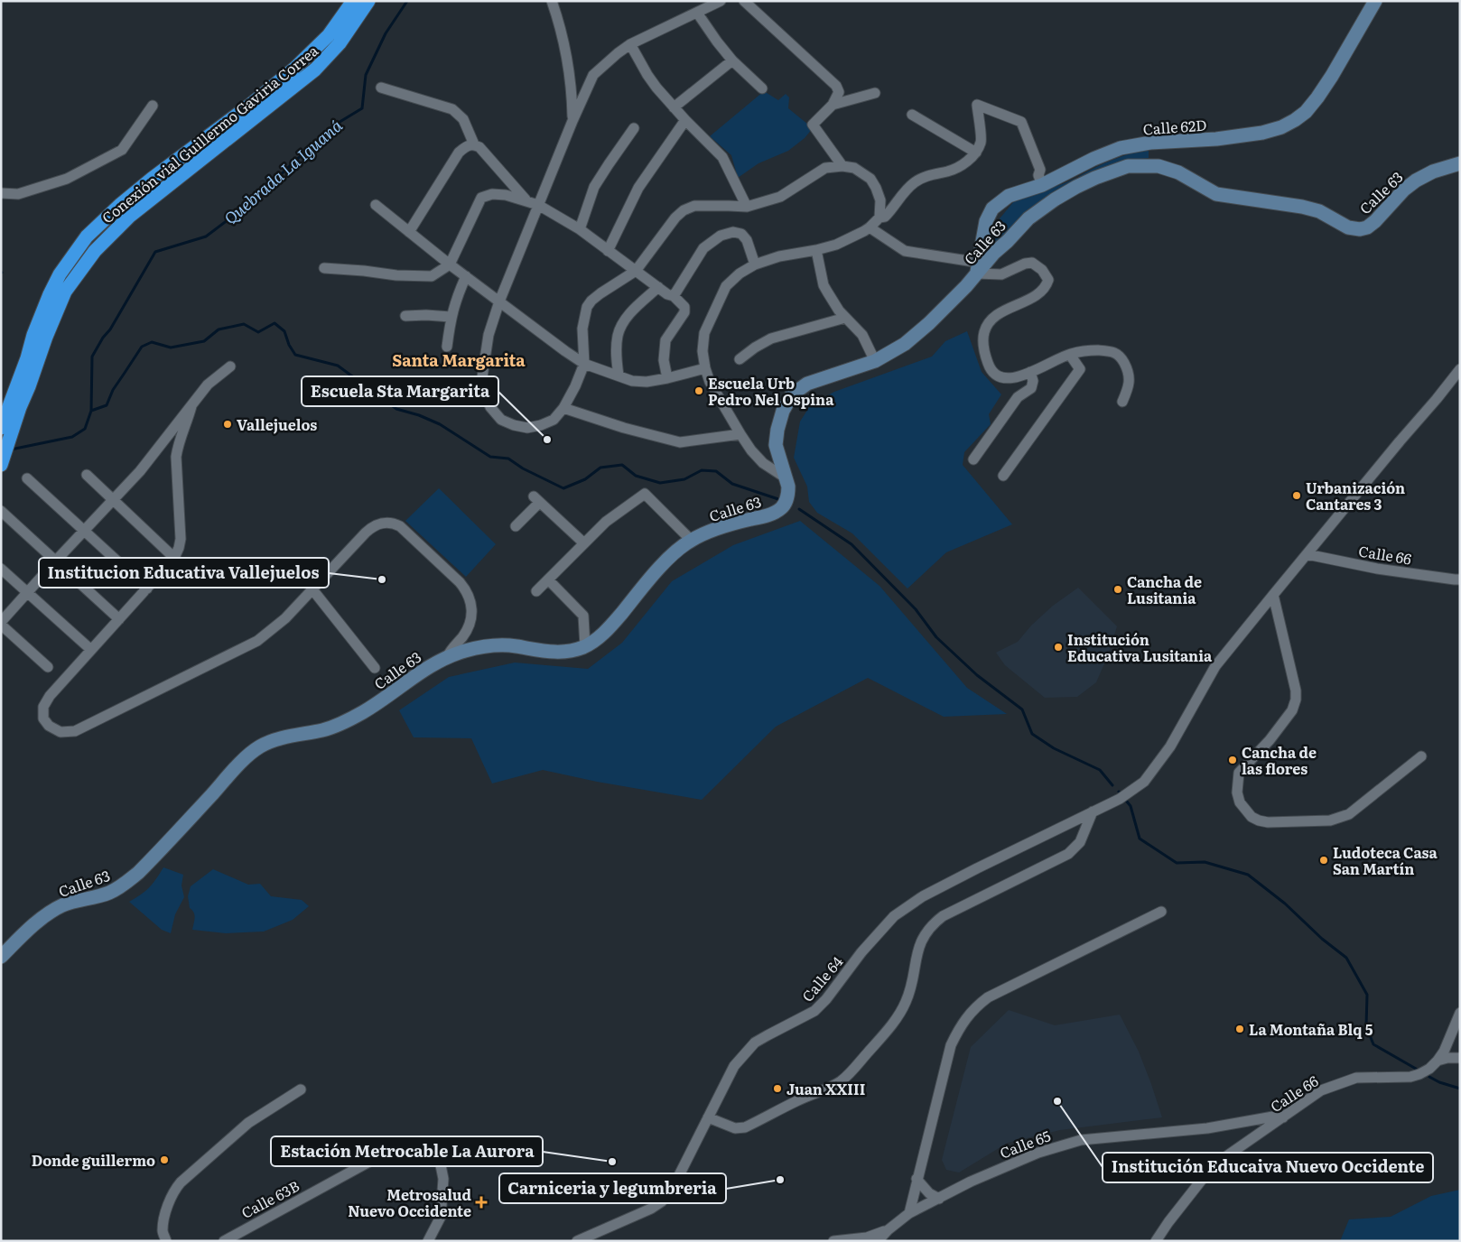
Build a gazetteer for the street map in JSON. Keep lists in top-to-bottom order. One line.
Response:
{"streets":{"highway":["Conexión vial Guillermo Gaviria Correa"],"main road":["Calle 62D","Calle 63"],"street":["Calle 66","Calle 64","Calle 65","Calle 63B"]},"crossings":[["Calle 62D","Calle 63"],["Calle 66","Calle 64"],["Calle 66","Calle 65"]],"districts":["Santa Margarita"],"water":["Quebrada La Iguaná"],"places":{"other":["Escuela Urb Pedro Nel Ospina","Vallejuelos","Escuela Sta Margarita","Urbanización Cantares 3","Institucion Educativa Vallejuelos","Cancha de Lusitania","Institución Educativa Lusitania","Cancha de las flores","Ludoteca Casa San Martín","La Montaña Blq 5","Juan XXIII","Institución Educaiva Nuevo Occidente","Donde guillermo","Estación Metrocable La Aurora","Carniceria y legumbreria"],"health":["Metrosalud Nuevo Occidente"]}}
